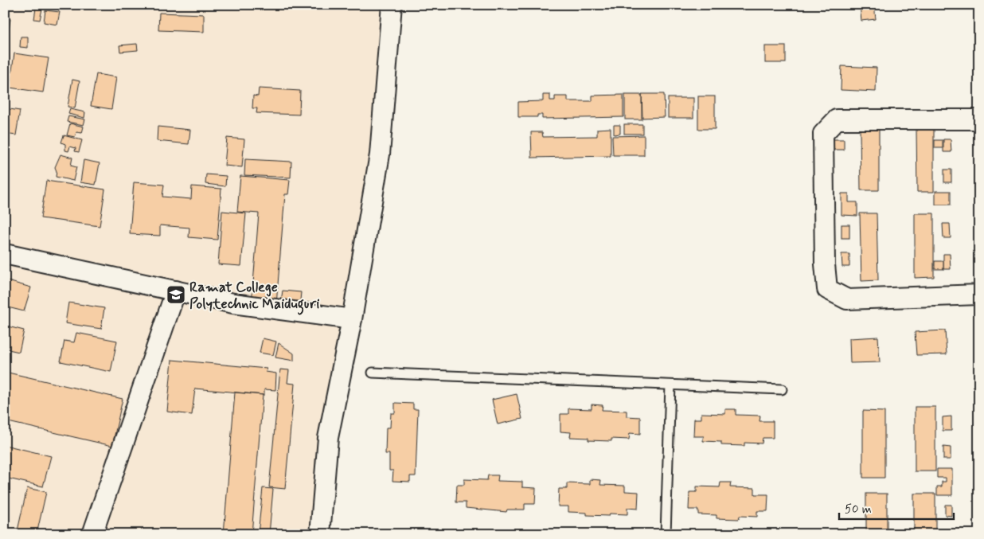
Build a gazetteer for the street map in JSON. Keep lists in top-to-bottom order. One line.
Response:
{"places":{"school or university":["Ramat College Polytechnic Maiduguri"]},"scale_bar":"50 m"}
